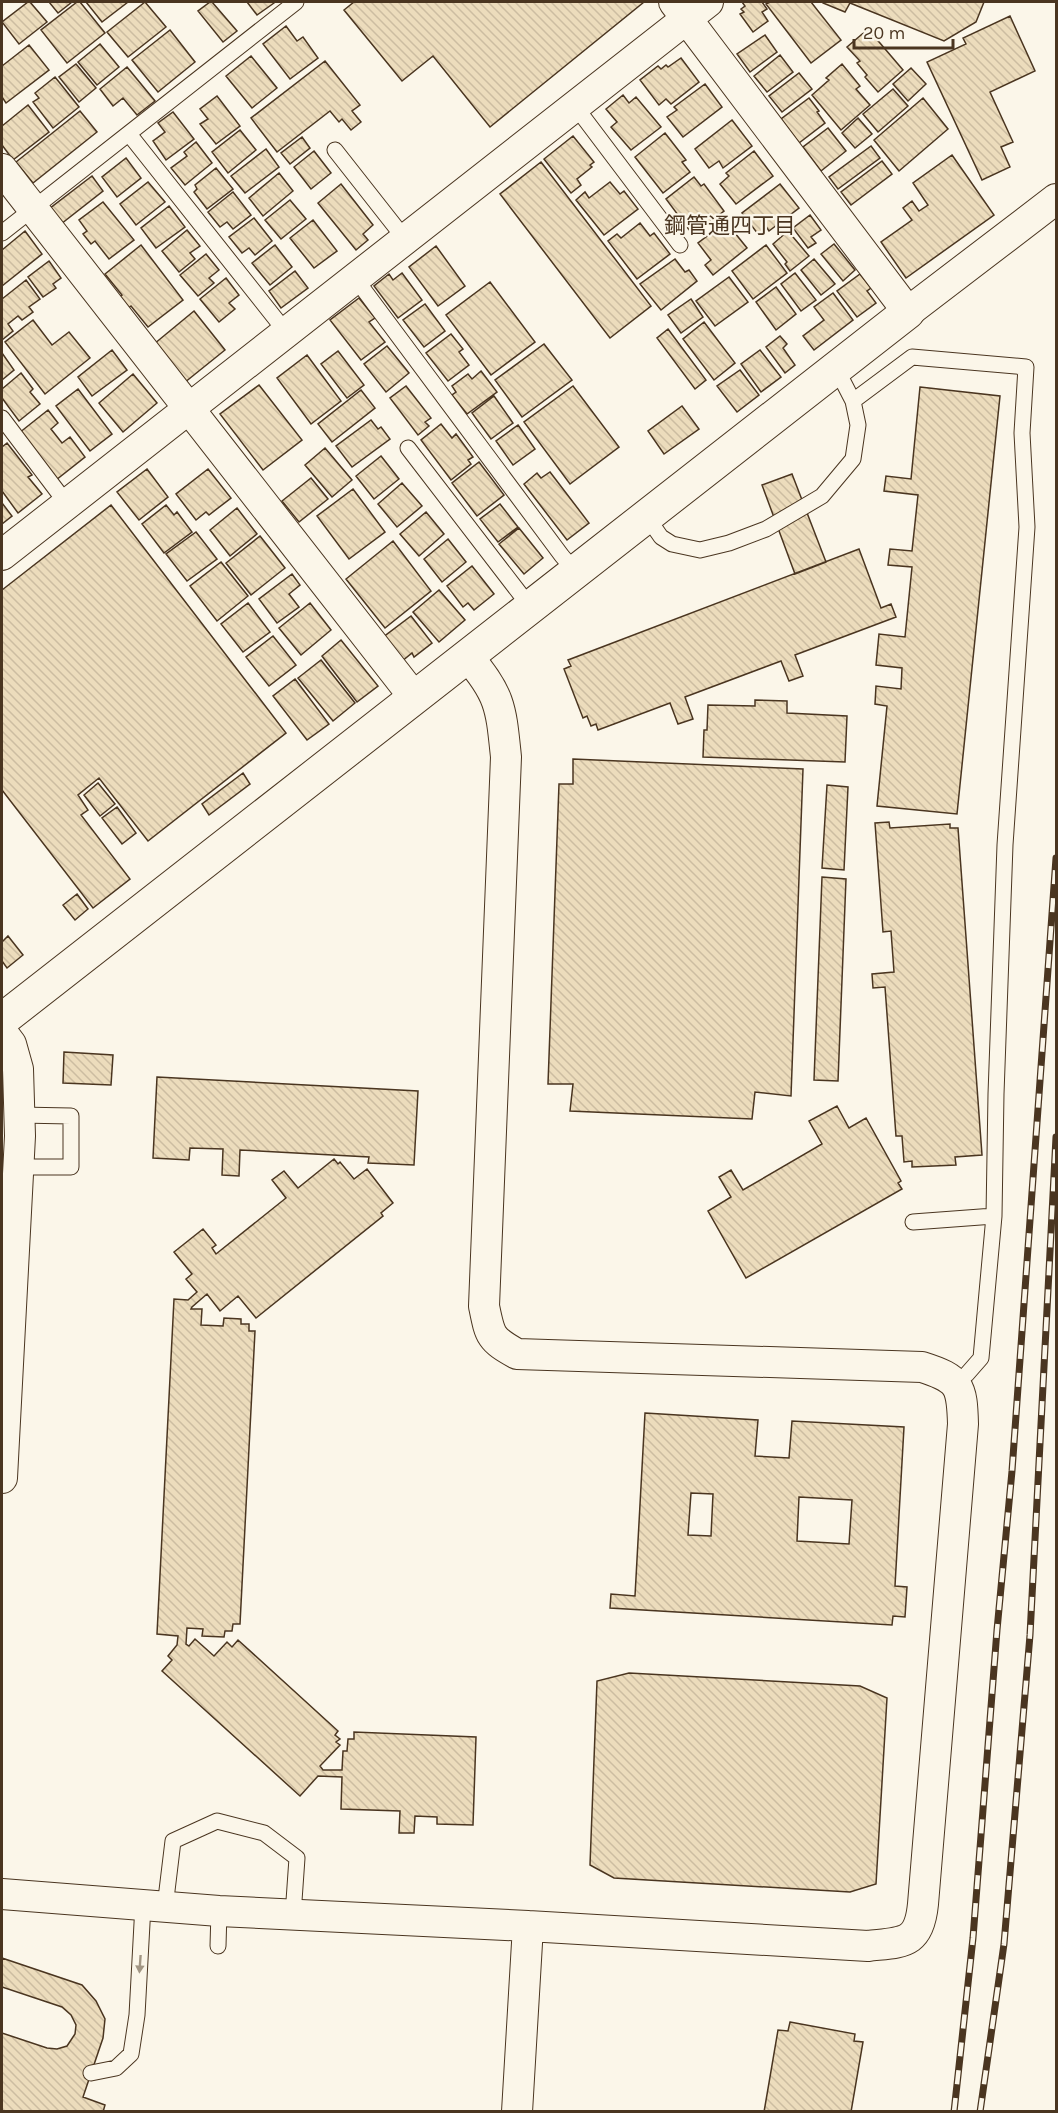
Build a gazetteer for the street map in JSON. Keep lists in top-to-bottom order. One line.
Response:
{"districts":["鋼管通四丁目"],"scale_bar":"20 m"}
